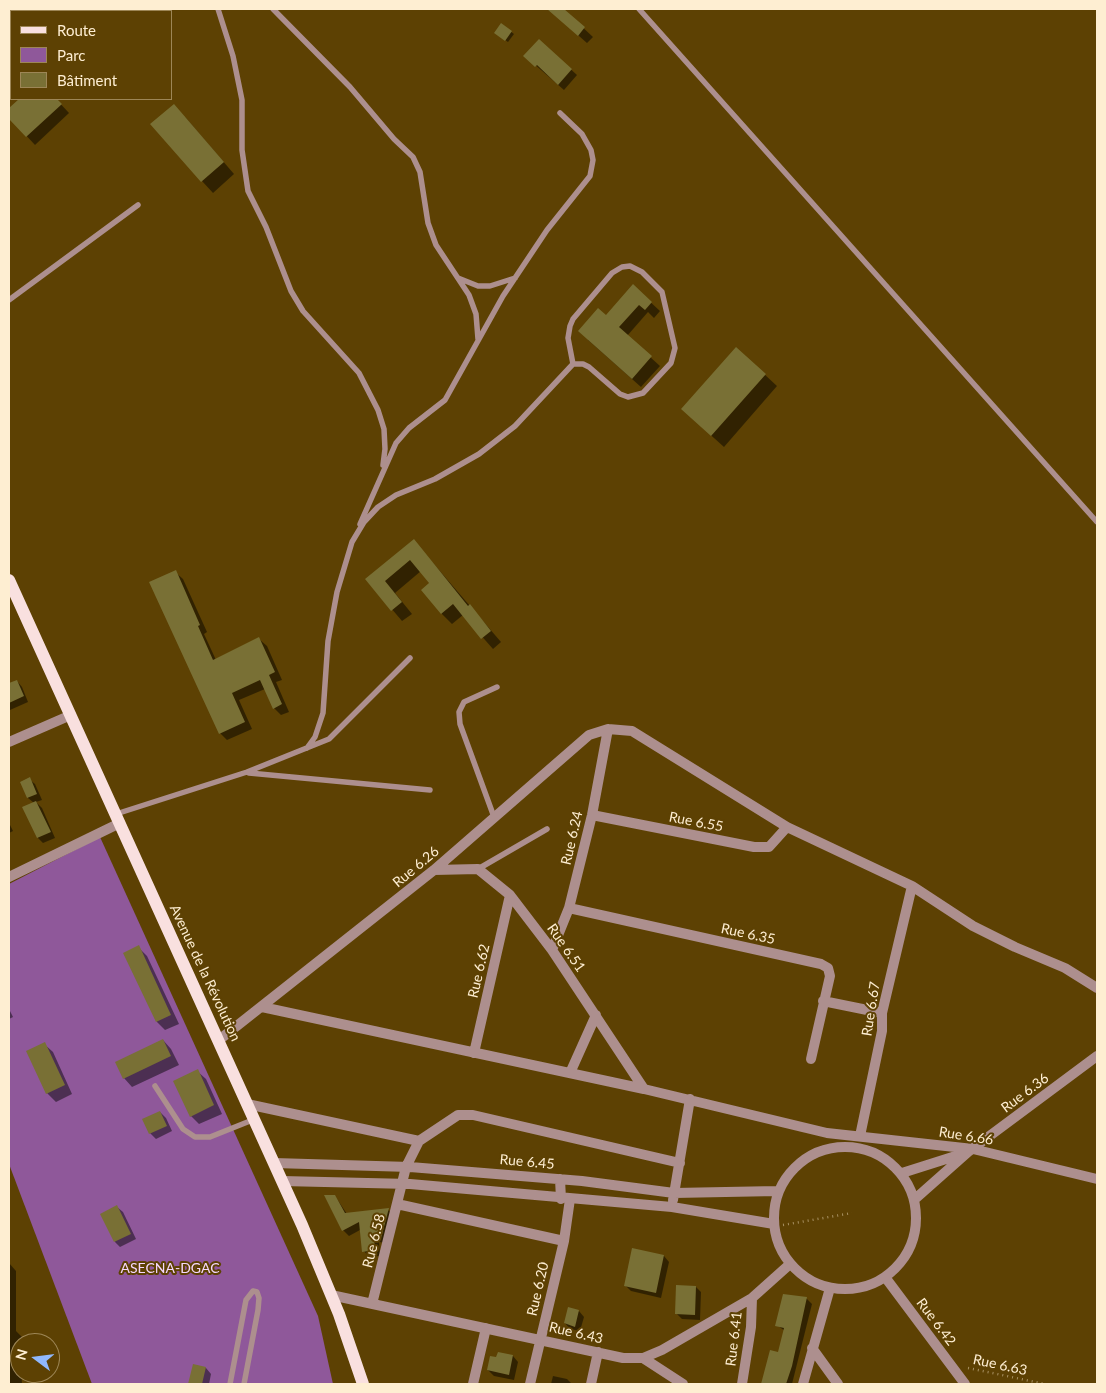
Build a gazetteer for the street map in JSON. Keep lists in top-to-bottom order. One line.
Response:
{"streets":{"main road":["Avenue de la Révolution"],"street":["Rue 6.55","Rue 6.24","Rue 6.26","Rue 6.35","Rue 6.51","Rue 6.62","Rue 6.67","Rue 6.36","Rue 6.66","Rue 6.45","Rue 6.58","Rue 6.20","Rue 6.42","Rue 6.43","Rue 6.41"],"path":["Rue 6.63"]},"crossings":[["Rue 6.55","Rue 6.24"],["Rue 6.55","Rue 6.26"],["Rue 6.24","Rue 6.26"],["Rue 6.24","Rue 6.35"],["Rue 6.24","Rue 6.51"],["Rue 6.26","Avenue de la Révolution"],["Rue 6.26","Rue 6.66"],["Rue 6.51","Rue 6.62"],["Rue 6.51","Rue 6.66"],["Rue 6.62","Rue 6.66"],["Avenue de la Révolution","Rue 6.45"],["Avenue de la Révolution","Rue 6.43"],["Rue 6.67","Rue 6.66"],["Rue 6.36","Rue 6.66"],["Rue 6.36","Rue 6.45"],["Rue 6.36","Rue 6.42"],["Rue 6.36","Rue 6.43"],["Rue 6.45","Rue 6.58"],["Rue 6.45","Rue 6.20"],["Rue 6.45","Rue 6.42"],["Rue 6.45","Rue 6.43"],["Rue 6.58","Rue 6.43"],["Rue 6.20","Rue 6.43"],["Rue 6.42","Rue 6.43"],["Rue 6.42","Rue 6.63"],["Rue 6.43","Rue 6.41"]],"parks":["ASECNA-DGAC"],"legend":["Route","Parc","Bâtiment"],"north":"left"}
